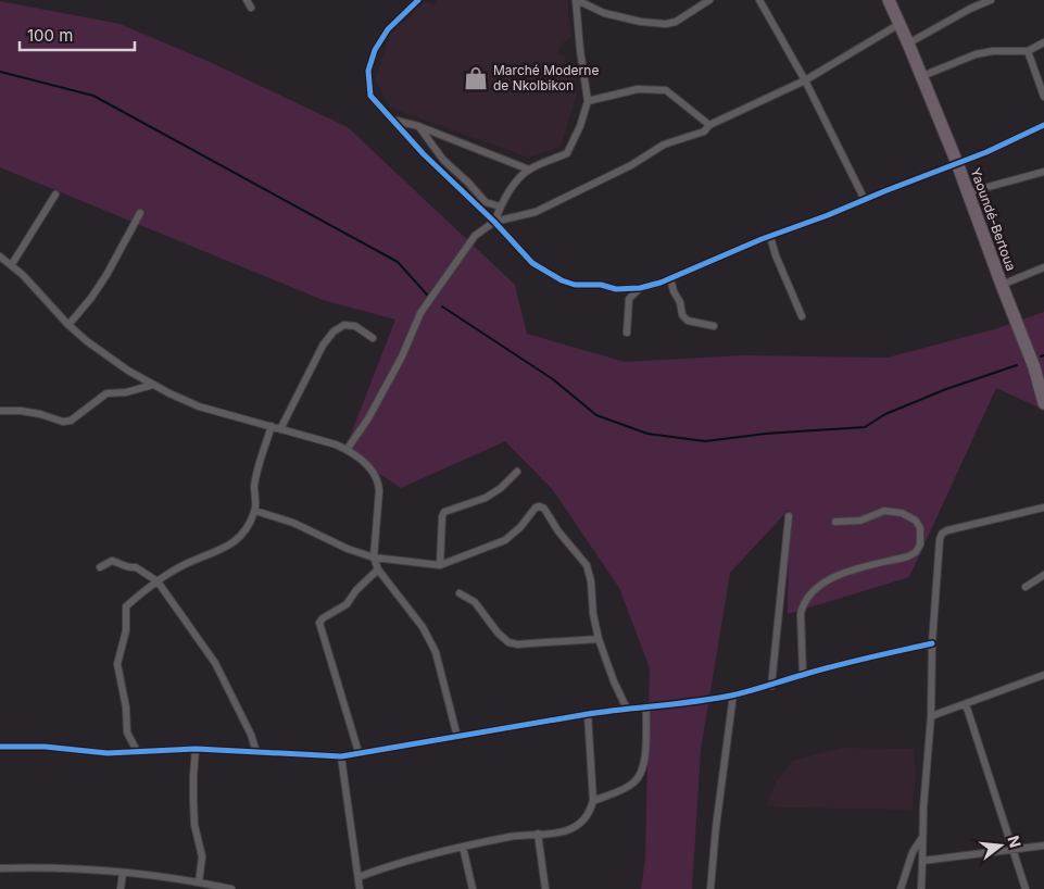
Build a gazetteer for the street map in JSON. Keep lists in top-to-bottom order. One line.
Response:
{"streets":{"highway":["Yaoundé-Bertoua"]},"places":{"shop":["Marché Moderne de Nkolbikon"]},"scale_bar":"100 m","north":"right"}
